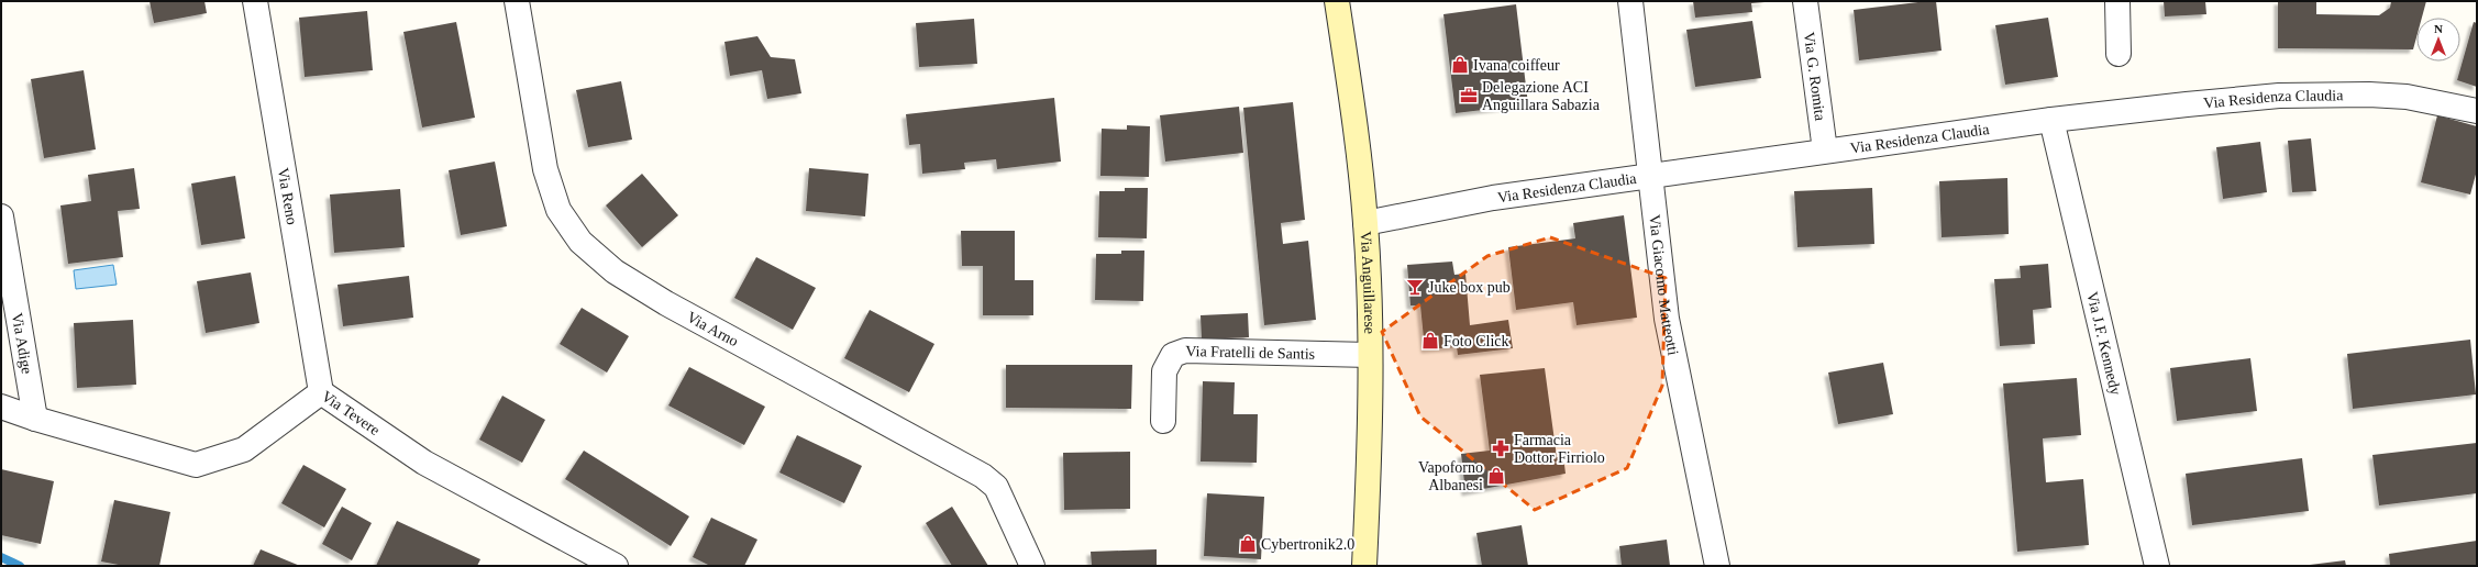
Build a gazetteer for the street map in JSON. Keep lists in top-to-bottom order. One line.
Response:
{"streets":{"main road":["Via Anguillarese"],"street":["Via G. Romita","Via Residenza Claudia","Via Reno","Via Giacomo Matteotti","Via Arno","Via J.F. Kennedy","Via Adige","Via Fratelli de Santis","Via Tevere"]},"crossings":[["Via G. Romita","Via Residenza Claudia"],["Via Residenza Claudia","Via Anguillarese"],["Via Residenza Claudia","Via Giacomo Matteotti"],["Via Residenza Claudia","Via J.F. Kennedy"],["Via Reno","Via Tevere"],["Via Anguillarese","Via Fratelli de Santis"],["Via Adige","Via Tevere"]],"places":{"shop":["Ivana coiffeur","Foto Click","Vapoforno Albanesi","Cybertronik2.0"],"office":["Delegazione ACI Anguillara Sabazia"],"bar":["Juke box pub"],"pharmacy":["Farmacia Dottor Firriolo"]},"north":"top"}
